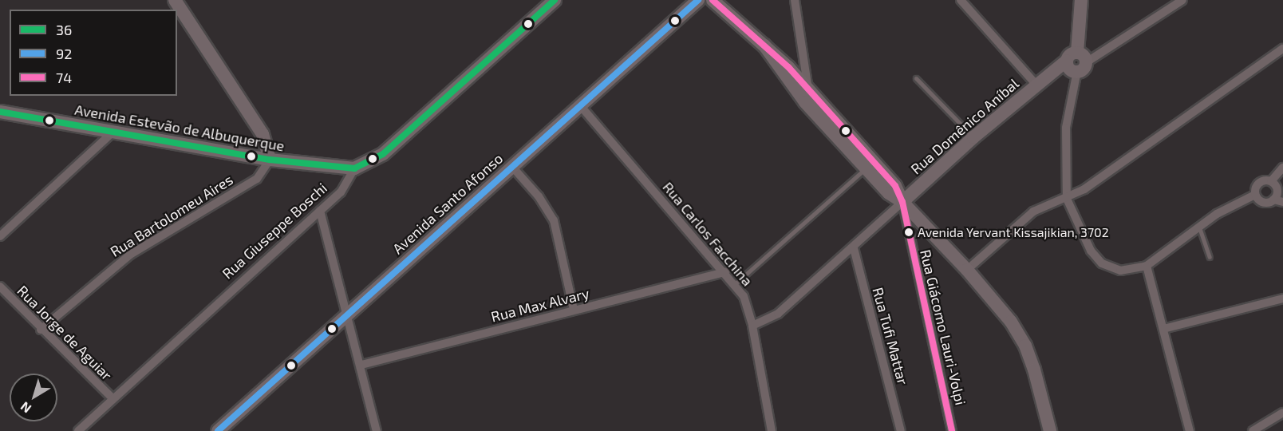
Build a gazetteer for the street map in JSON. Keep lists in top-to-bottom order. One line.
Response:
{"streets":{"main road":["Rua Domênico Aníbal","Avenida Estevão de Albuquerque","Avenida Santo Afonso"],"street":["Rua Bartolomeu Aires","Rua Giuseppe Boschi","Rua Carlos Facchina","Rua Max Alvary","Rua Giácomo Lauri-Volpi","Rua Jorge de Aguiar","Rua Tufi Mattar"]},"crossings":[["Rua Domênico Aníbal","Rua Carlos Facchina"],["Rua Domênico Aníbal","Rua Giácomo Lauri-Volpi"],["Rua Domênico Aníbal","Rua Tufi Mattar"],["Avenida Estevão de Albuquerque","Rua Bartolomeu Aires"],["Avenida Estevão de Albuquerque","Rua Giuseppe Boschi"],["Avenida Santo Afonso","Rua Carlos Facchina"],["Rua Bartolomeu Aires","Rua Jorge de Aguiar"],["Rua Giuseppe Boschi","Rua Jorge de Aguiar"],["Rua Carlos Facchina","Rua Max Alvary"]],"places":["Avenida Yervant Kissajikian, 3702"],"lines":["transit line 36","transit line 92","transit line 74"],"legend":["36","92","74"],"north":"bottom left"}
